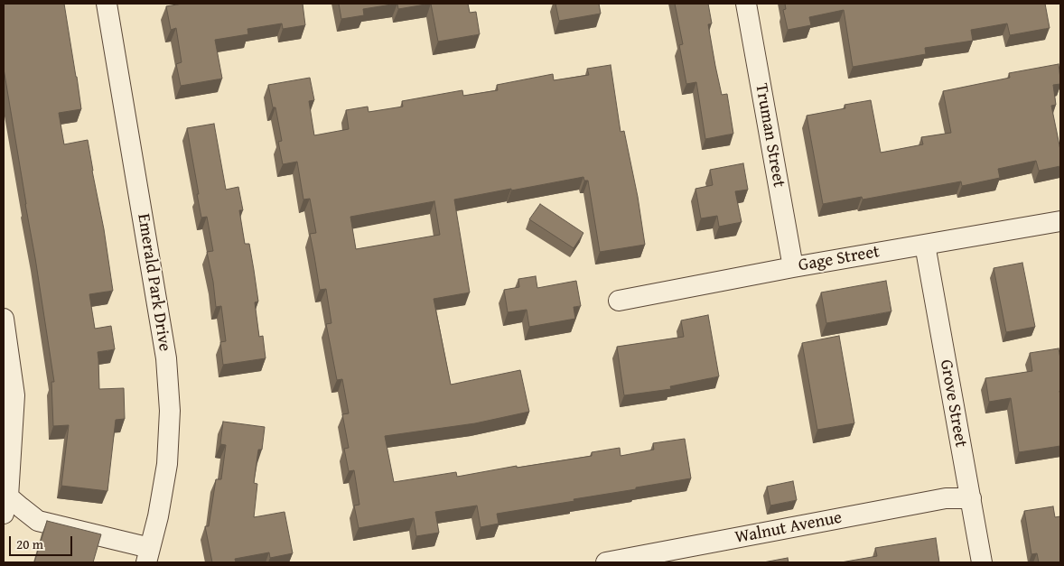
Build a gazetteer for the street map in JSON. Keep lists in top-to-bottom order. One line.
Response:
{"streets":{"street":["Truman Street","Gage Street","Emerald Park Drive","Grove Street","Walnut Avenue"]},"crossings":[["Truman Street","Gage Street"],["Gage Street","Grove Street"],["Grove Street","Walnut Avenue"]],"scale_bar":"20 m"}
